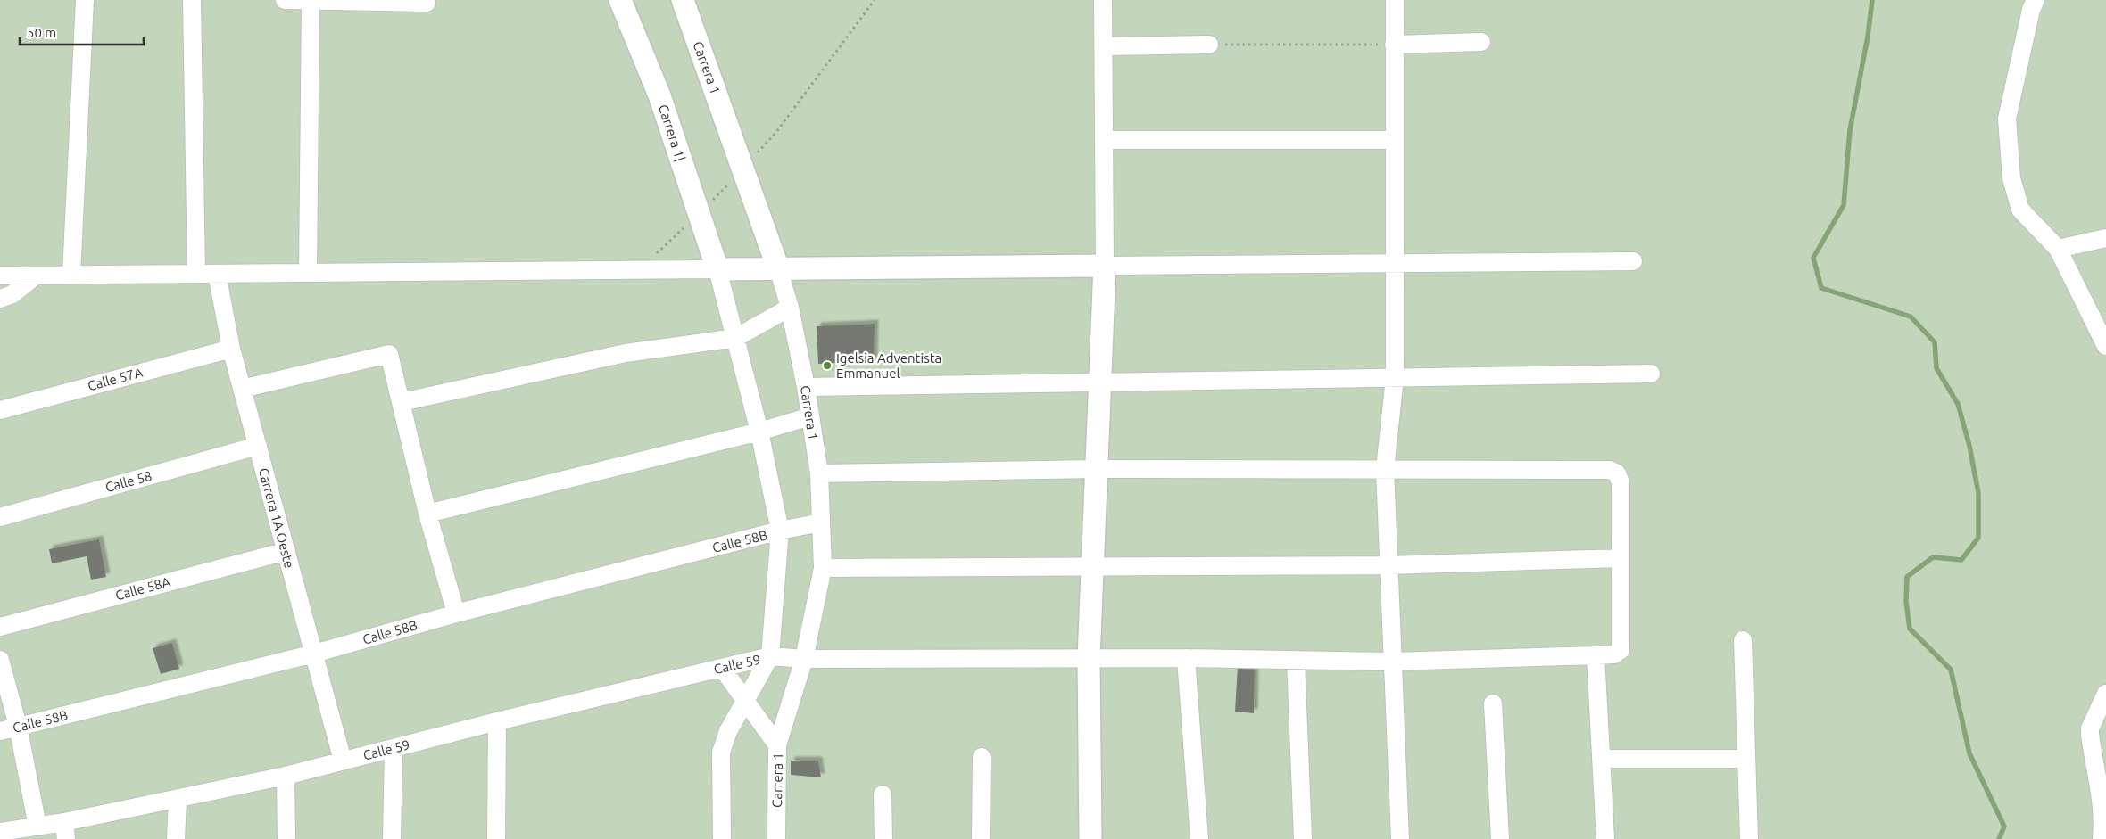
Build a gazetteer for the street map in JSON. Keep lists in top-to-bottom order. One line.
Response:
{"streets":{"street":["Carrera 1","Carrera 1|","Calle 57A","Calle 58","Carrera 1A Oeste","Calle 58B","Calle 58A","Calle 59"]},"crossings":[["Carrera 1","Calle 58B"],["Carrera 1","Calle 59"],["Calle 57A","Carrera 1A Oeste"],["Calle 58","Carrera 1A Oeste"],["Carrera 1A Oeste","Calle 58B"],["Carrera 1A Oeste","Calle 58A"],["Carrera 1A Oeste","Calle 59"]],"places":["Igelsia Adventista Emmanuel"],"scale_bar":"50 m"}
